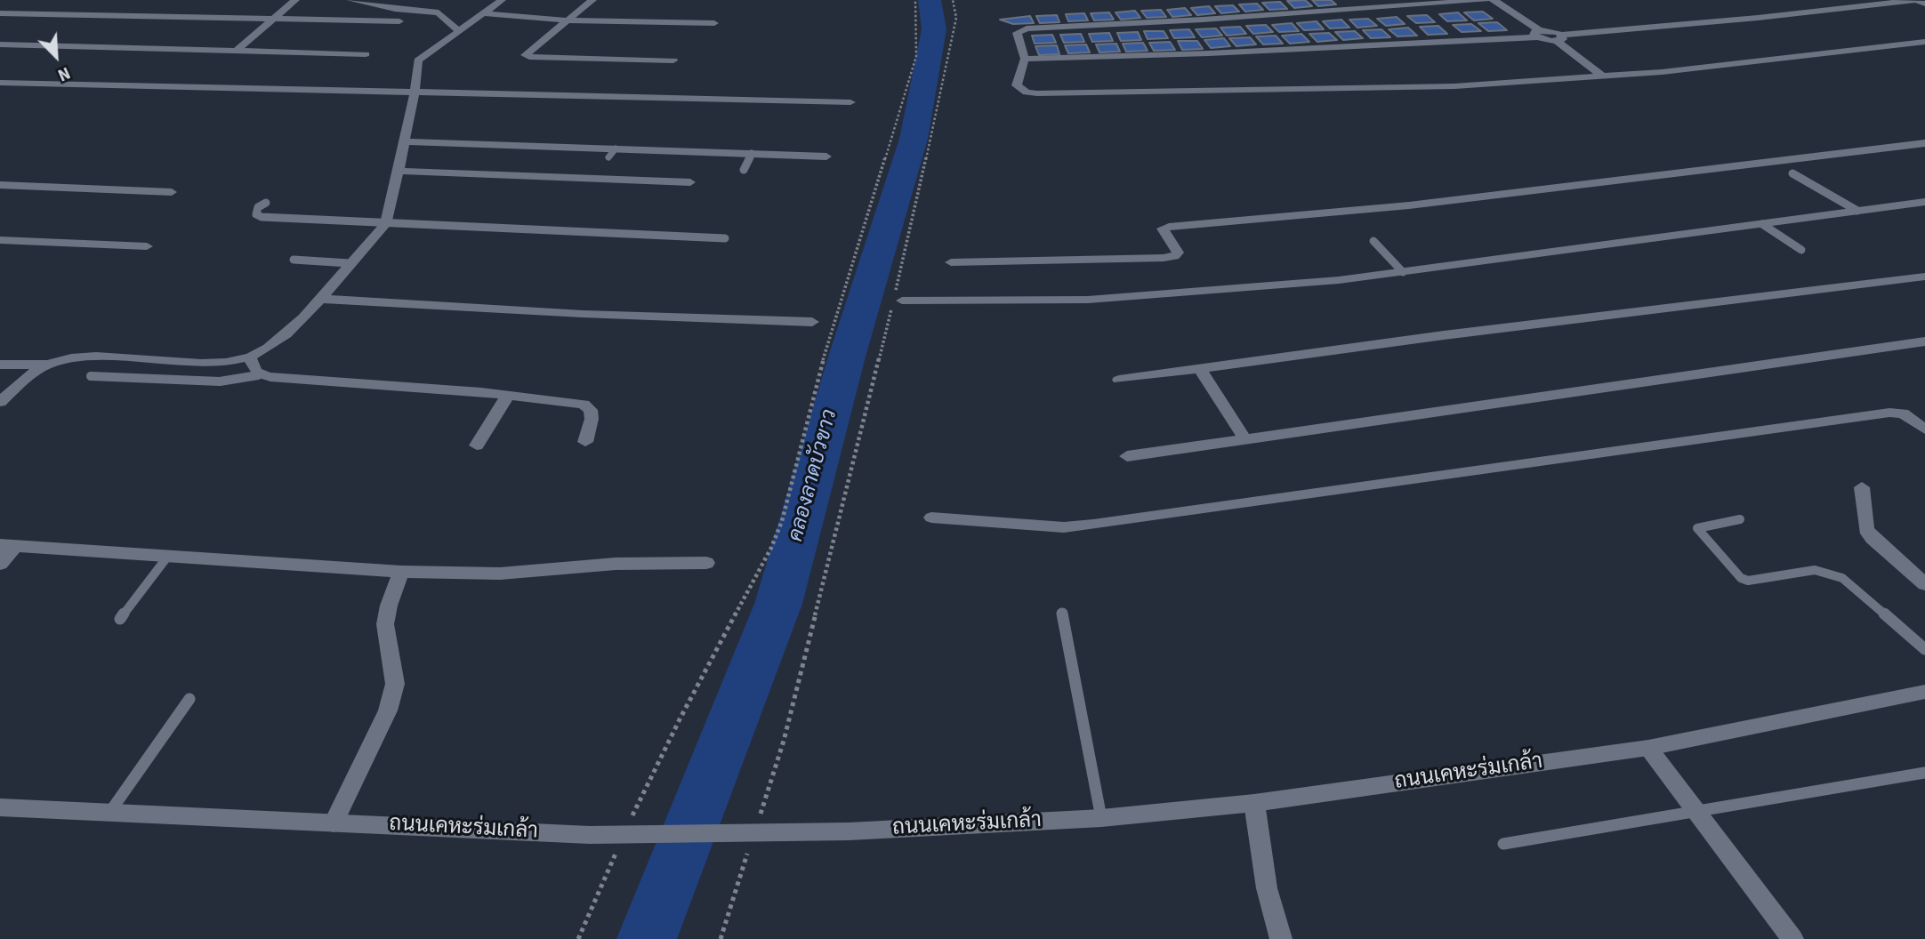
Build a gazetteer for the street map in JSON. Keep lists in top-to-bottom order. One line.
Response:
{"streets":{"street":["ถนนเคหะร่มเกล้า"]},"water":["คลองลาดบัวขาว"],"north":"bottom right"}
